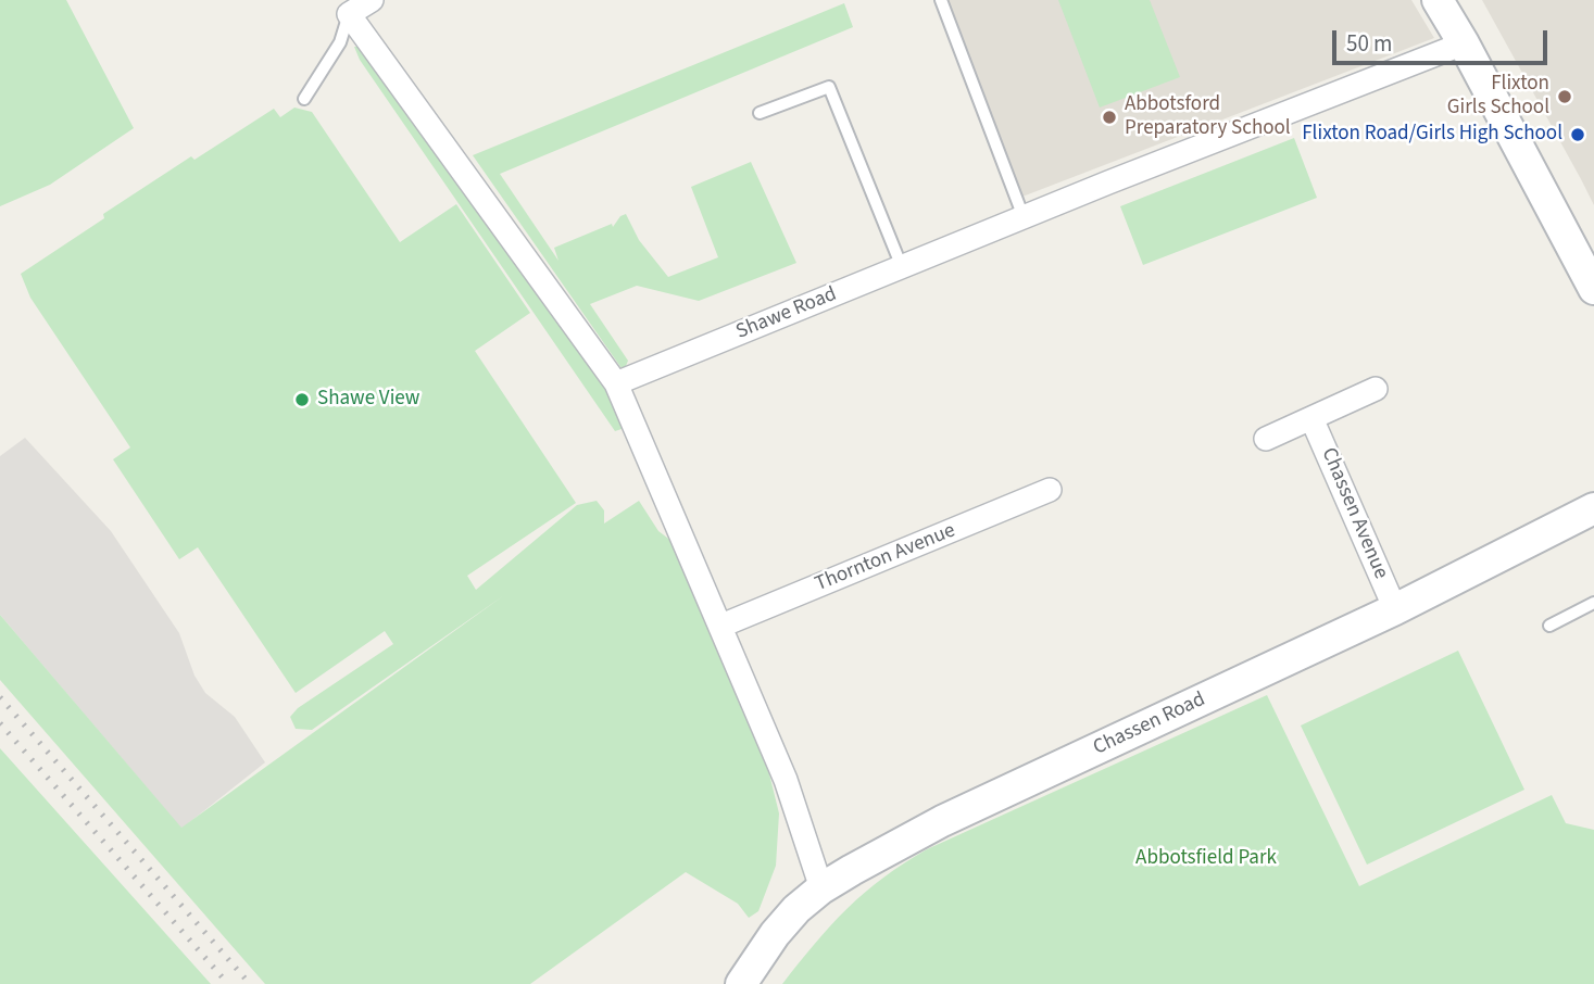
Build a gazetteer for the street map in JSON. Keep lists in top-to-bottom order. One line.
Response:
{"streets":{"street":["Shawe Road","Chassen Avenue","Thornton Avenue","Chassen Road"]},"crossings":[["Chassen Avenue","Chassen Road"]],"parks":["Abbotsfield Park"],"places":["Flixton Girls School","Abbotsford Preparatory School","Flixton Road/Girls High School","Shawe View"],"scale_bar":"50 m"}
